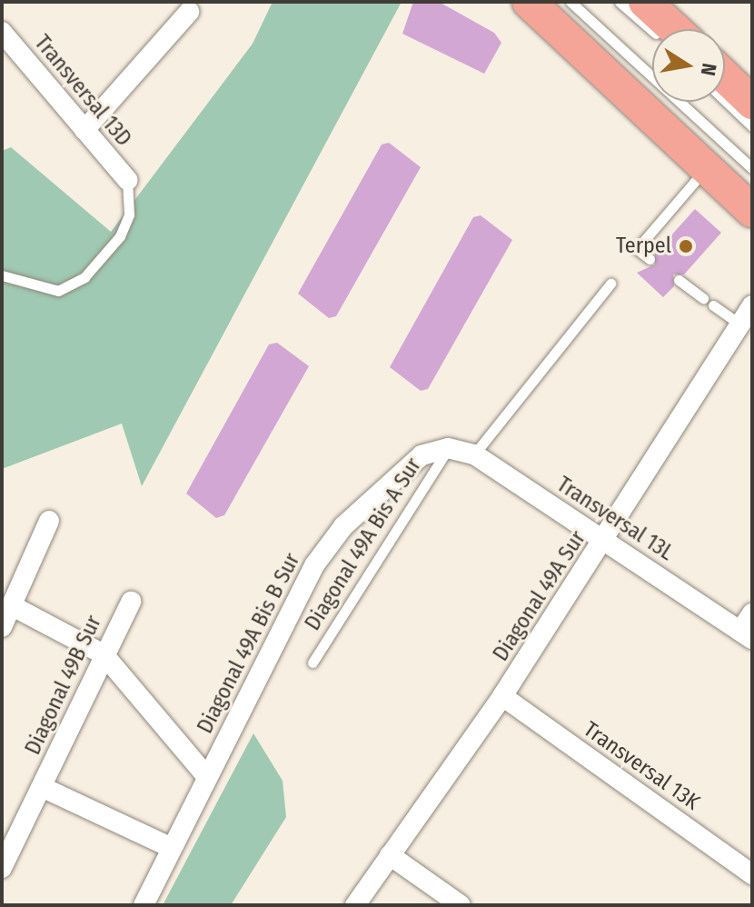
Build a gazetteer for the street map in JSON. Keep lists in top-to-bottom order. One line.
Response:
{"streets":{"street":["Transversal 13D","Transversal 13L","Diagonal 49A Sur","Diagonal 49A Bis B Sur","Diagonal 49B Sur","Transversal 13K"],"lane":["Diagonal 49A Bis A Sur"]},"crossings":[["Transversal 13L","Diagonal 49A Bis A Sur"],["Transversal 13L","Diagonal 49A Sur"],["Transversal 13L","Diagonal 49A Bis B Sur"],["Diagonal 49A Bis A Sur","Diagonal 49A Bis B Sur"],["Diagonal 49A Sur","Transversal 13K"]],"places":["Terpel"],"north":"right"}
